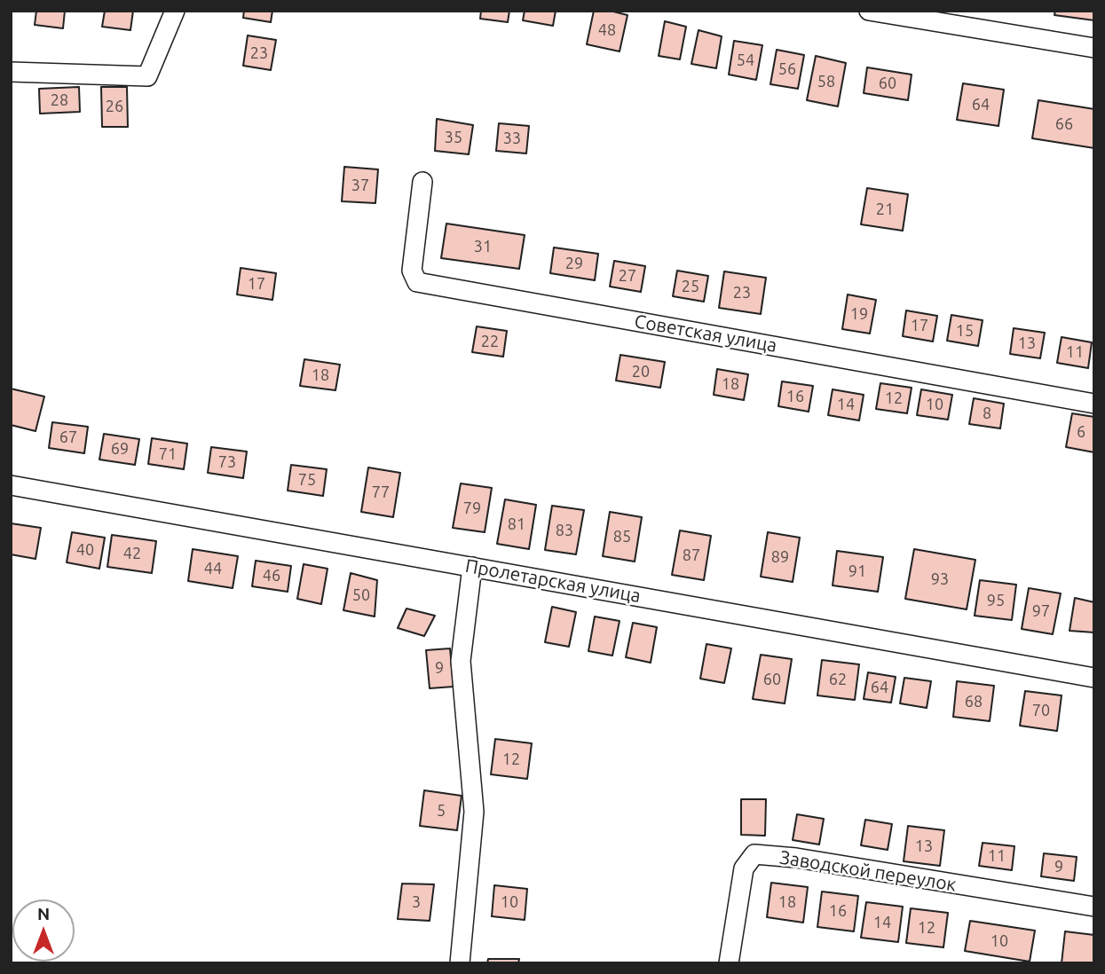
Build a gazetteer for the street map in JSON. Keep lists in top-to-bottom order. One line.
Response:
{"streets":{"street":["Советская улица","Пролетарская улица","Заводской переулок"]},"house_numbers":["48","23","54","56","58","60","28","64","26","66","35","33","37","21","31","29","27","17","25","23","19","17","15","22","13","11","20","18","18","16","12","14","10","8","6","67","69","71","73","75","77","79","81","83","85","40","42","87","89","44","91","46","93","50","95","97","9","60","62","64","68","70","12","5","13","11","9","3","10","18","16","14","12","10"],"north":"top"}
